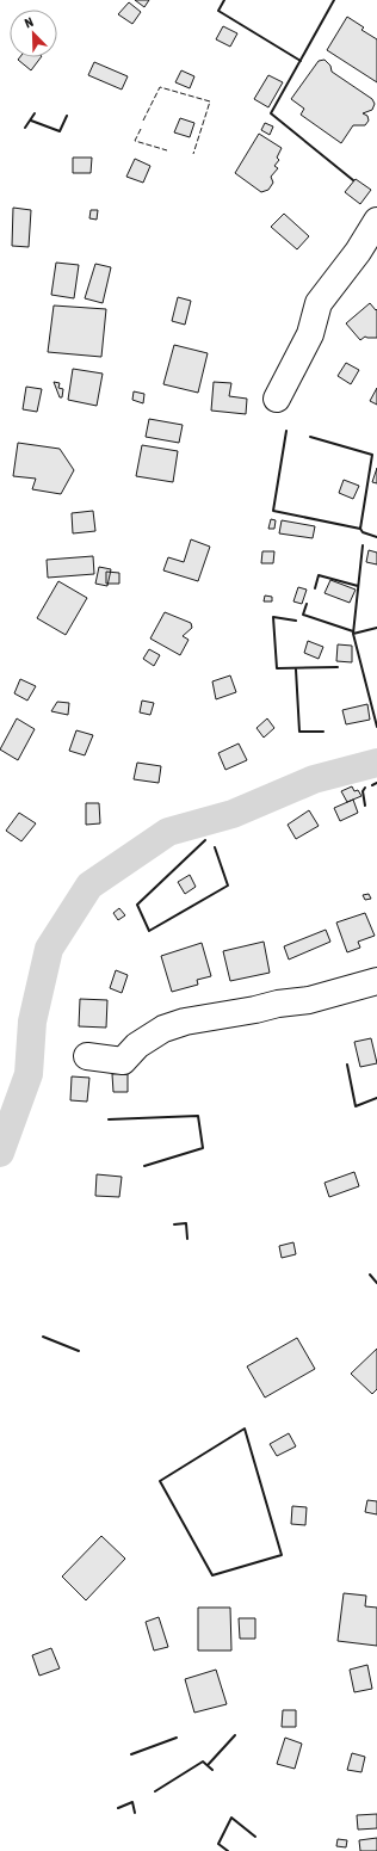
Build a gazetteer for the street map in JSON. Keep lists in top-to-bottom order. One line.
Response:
{"north":"top left"}
